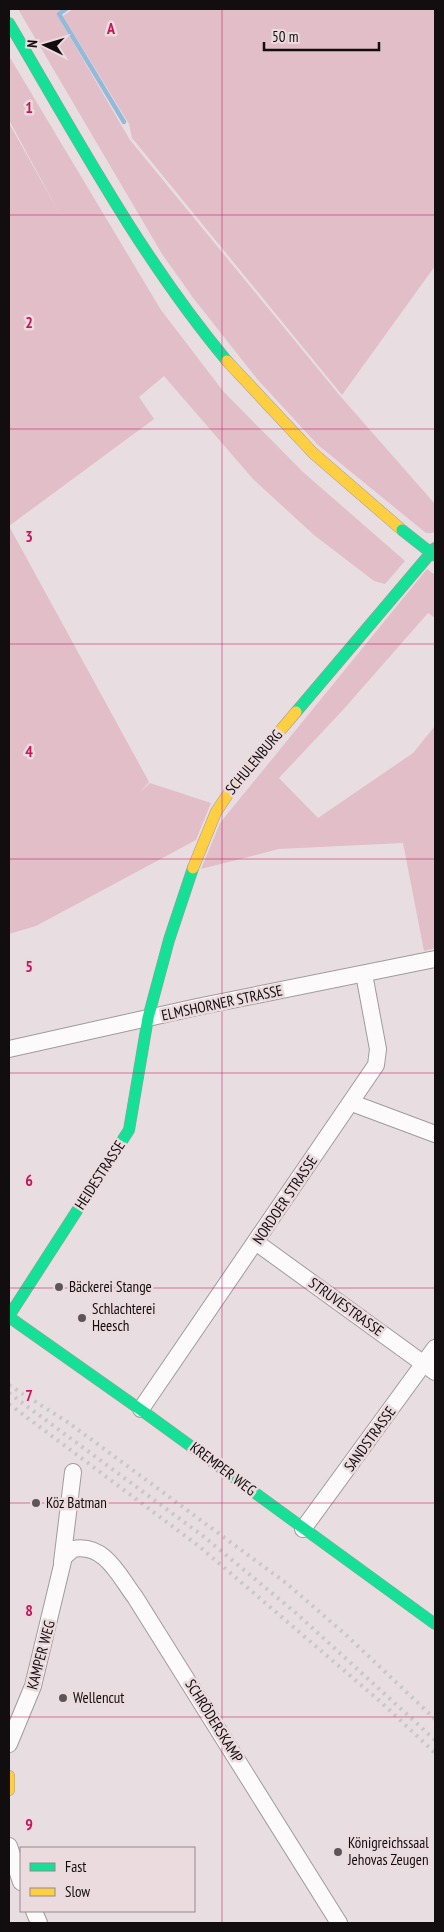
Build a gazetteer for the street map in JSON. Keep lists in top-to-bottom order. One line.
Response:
{"streets":{"street":["SCHULENBURG","ELMSHORNER STRASSE","HEIDESTRASSE","NORDOER STRASSE","STRUVESTRASSE","SANDSTRASSE","KREMPER WEG","KAMPER WEG","SCHRÖDERSKAMP"]},"crossings":[["SCHULENBURG","ELMSHORNER STRASSE"],["SCHULENBURG","HEIDESTRASSE"],["ELMSHORNER STRASSE","HEIDESTRASSE"],["ELMSHORNER STRASSE","NORDOER STRASSE"],["HEIDESTRASSE","KREMPER WEG"],["NORDOER STRASSE","STRUVESTRASSE"],["NORDOER STRASSE","KREMPER WEG"],["STRUVESTRASSE","SANDSTRASSE"],["SANDSTRASSE","KREMPER WEG"],["KAMPER WEG","SCHRÖDERSKAMP"]],"places":["Bäckerei Stange","Schlachterei Heesch","Köz Batman","Wellencut","Königreichssaal Jehovas Zeugen"],"legend":["Fast","Slow"],"scale_bar":"50 m","north":"left","grid":{"columns":["A"],"rows":["1","2","3","4","5","6","7","8","9"]}}
